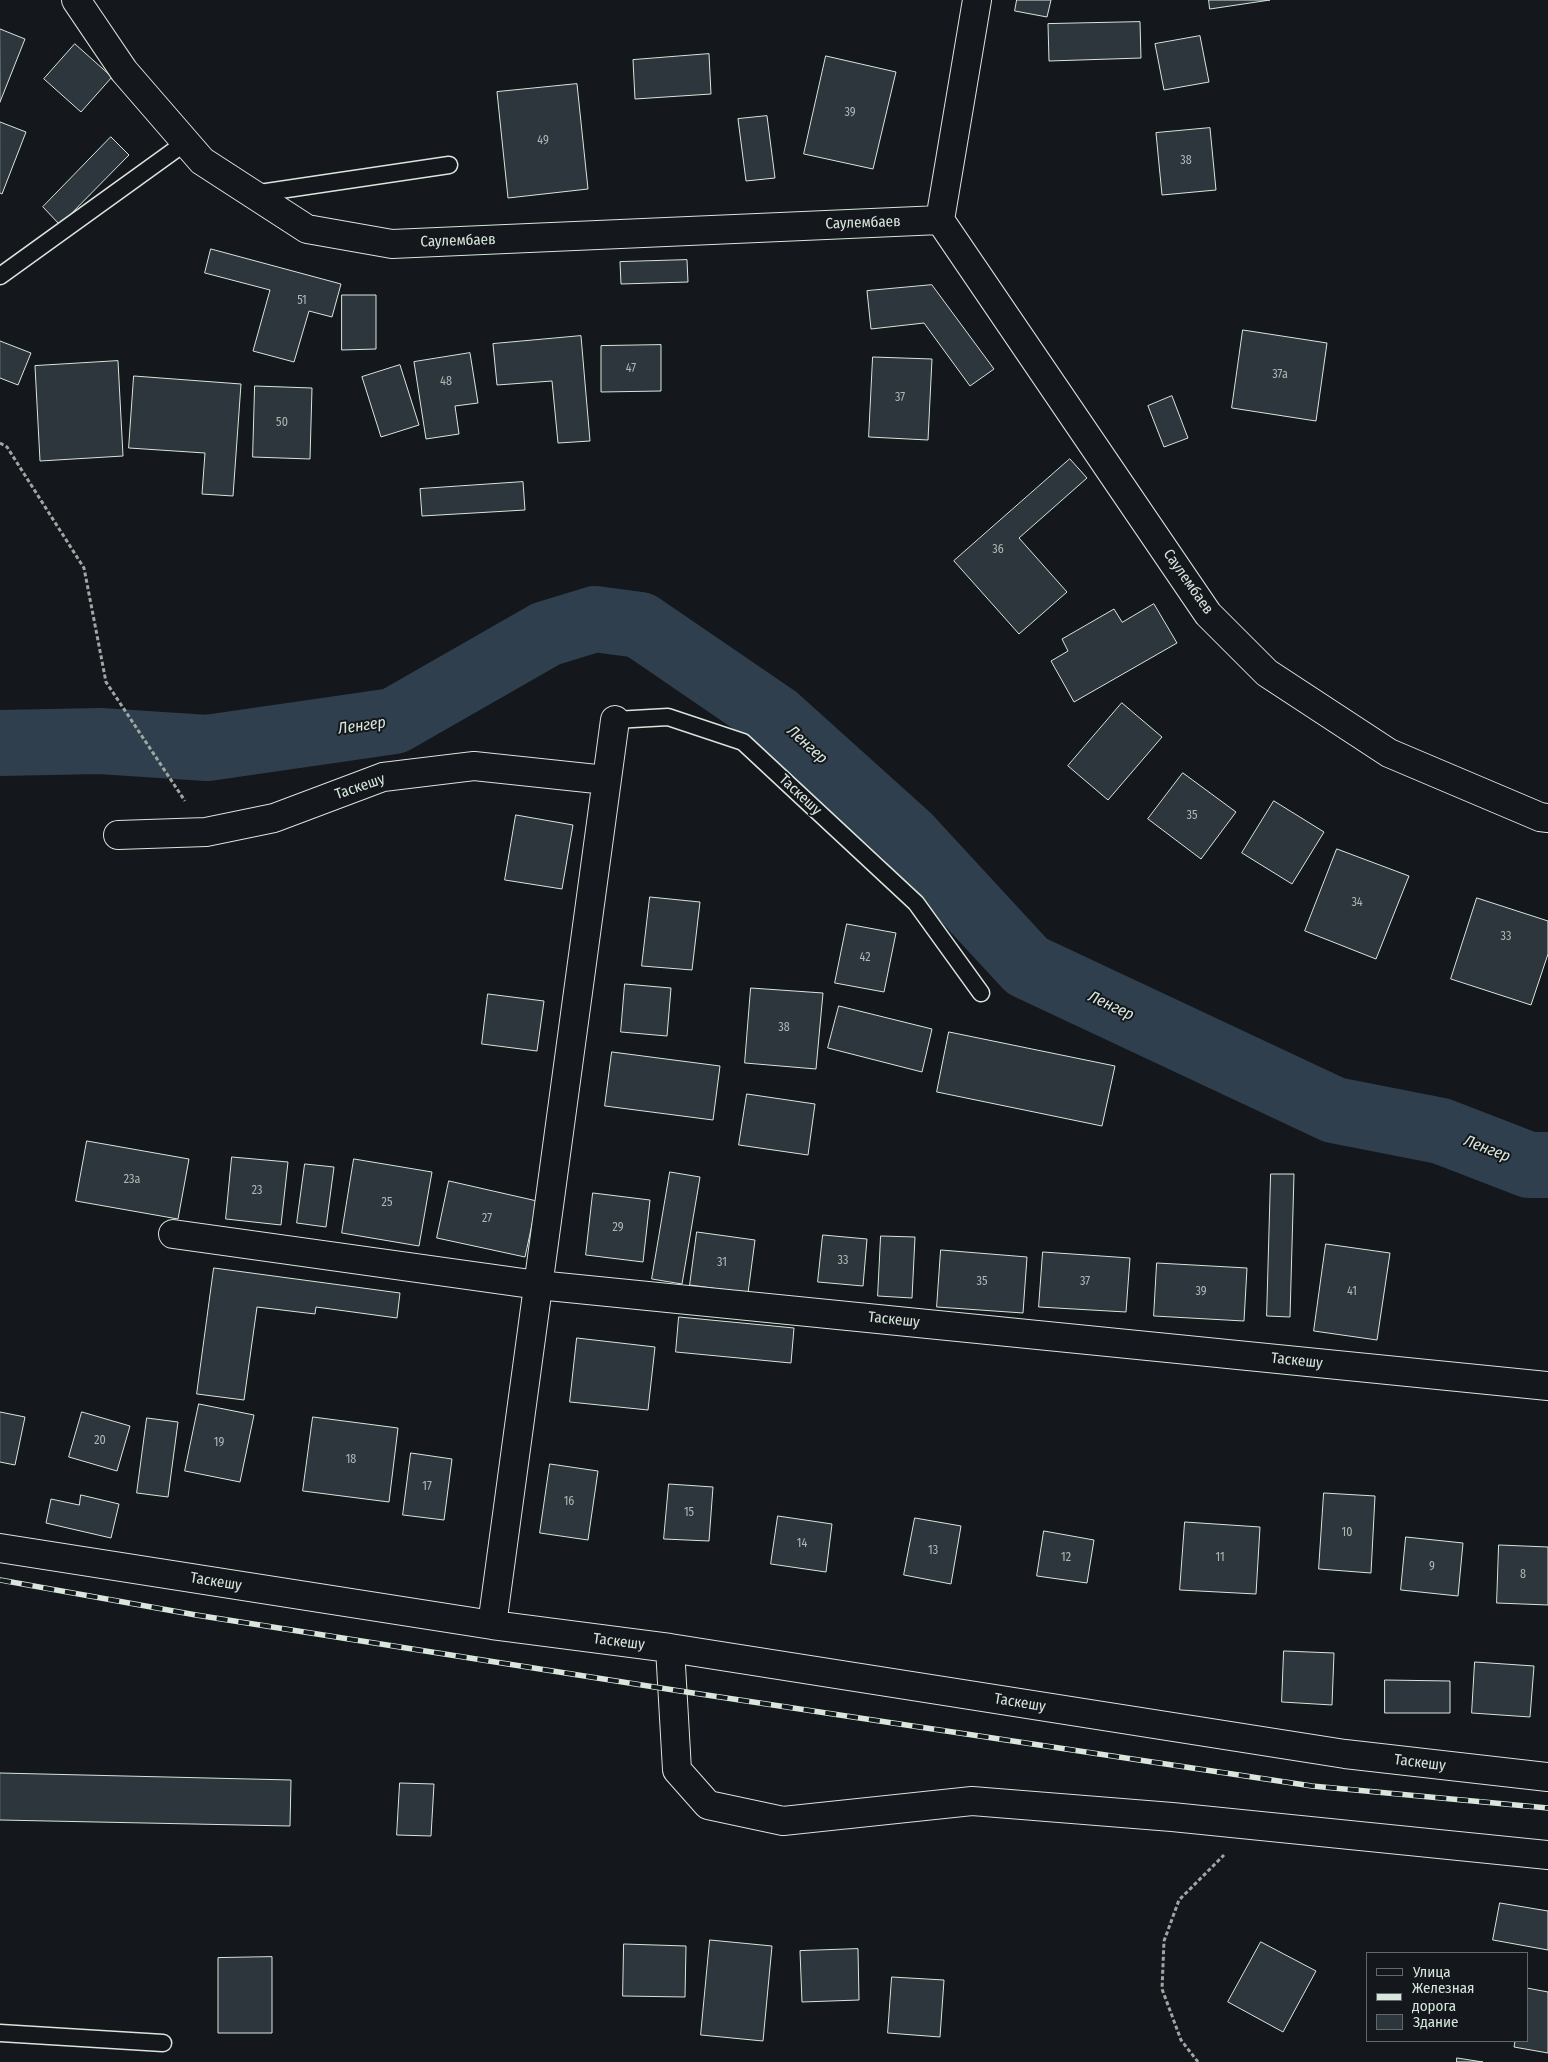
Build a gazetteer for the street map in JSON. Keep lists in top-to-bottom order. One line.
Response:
{"streets":{"street":["Саулембаев","Таскешу"]},"water":["Ленгер"],"house_numbers":["39","49","38","51","47","37а","48","37","50","36","35","34","33","42","38","23а","23","25","27","29","33","31","35","37","39","41","20","19","18","17","16","15","10","14","13","12","11","9","8"],"legend":["Улица","Железная дорога","Здание"]}
